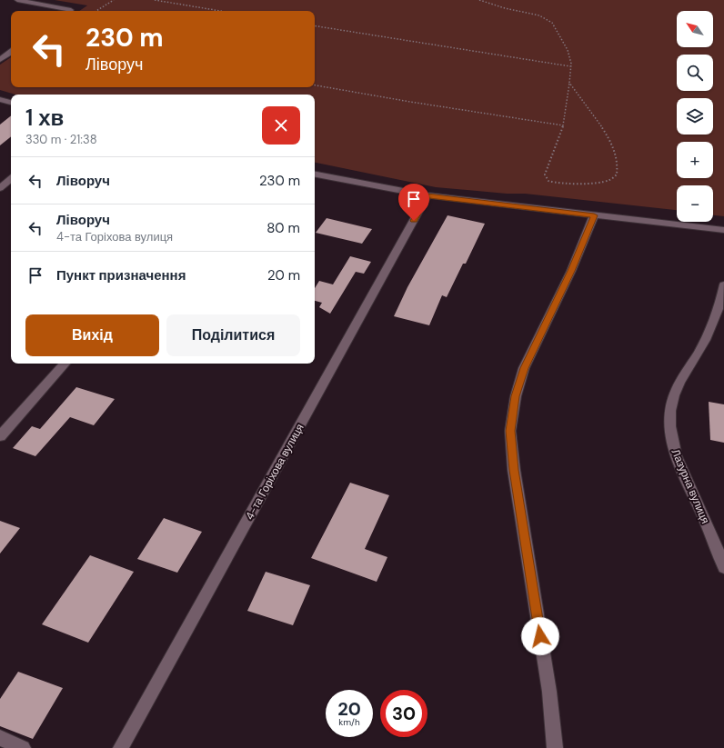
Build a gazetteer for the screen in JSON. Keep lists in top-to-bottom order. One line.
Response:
{"streets":{"street":["4-та Горіхова вулиця","Лазурна вулиця"]},"north":"top left","page":{"map_buttons":["+","−"],"turn":["230 m","Ліворуч"],"heading":["1 хв","330 m · 21:38"],"list":[{"name":"Ліворуч","value":"230 m"},{"name":"Ліворуч","note":"4-та Горіхова вулиця","value":"80 m"},{"name":"Пункт призначення","value":"20 m"}],"buttons":["Вихід","Поділитися"],"speed":"20 km/h","limit":"30"}}
